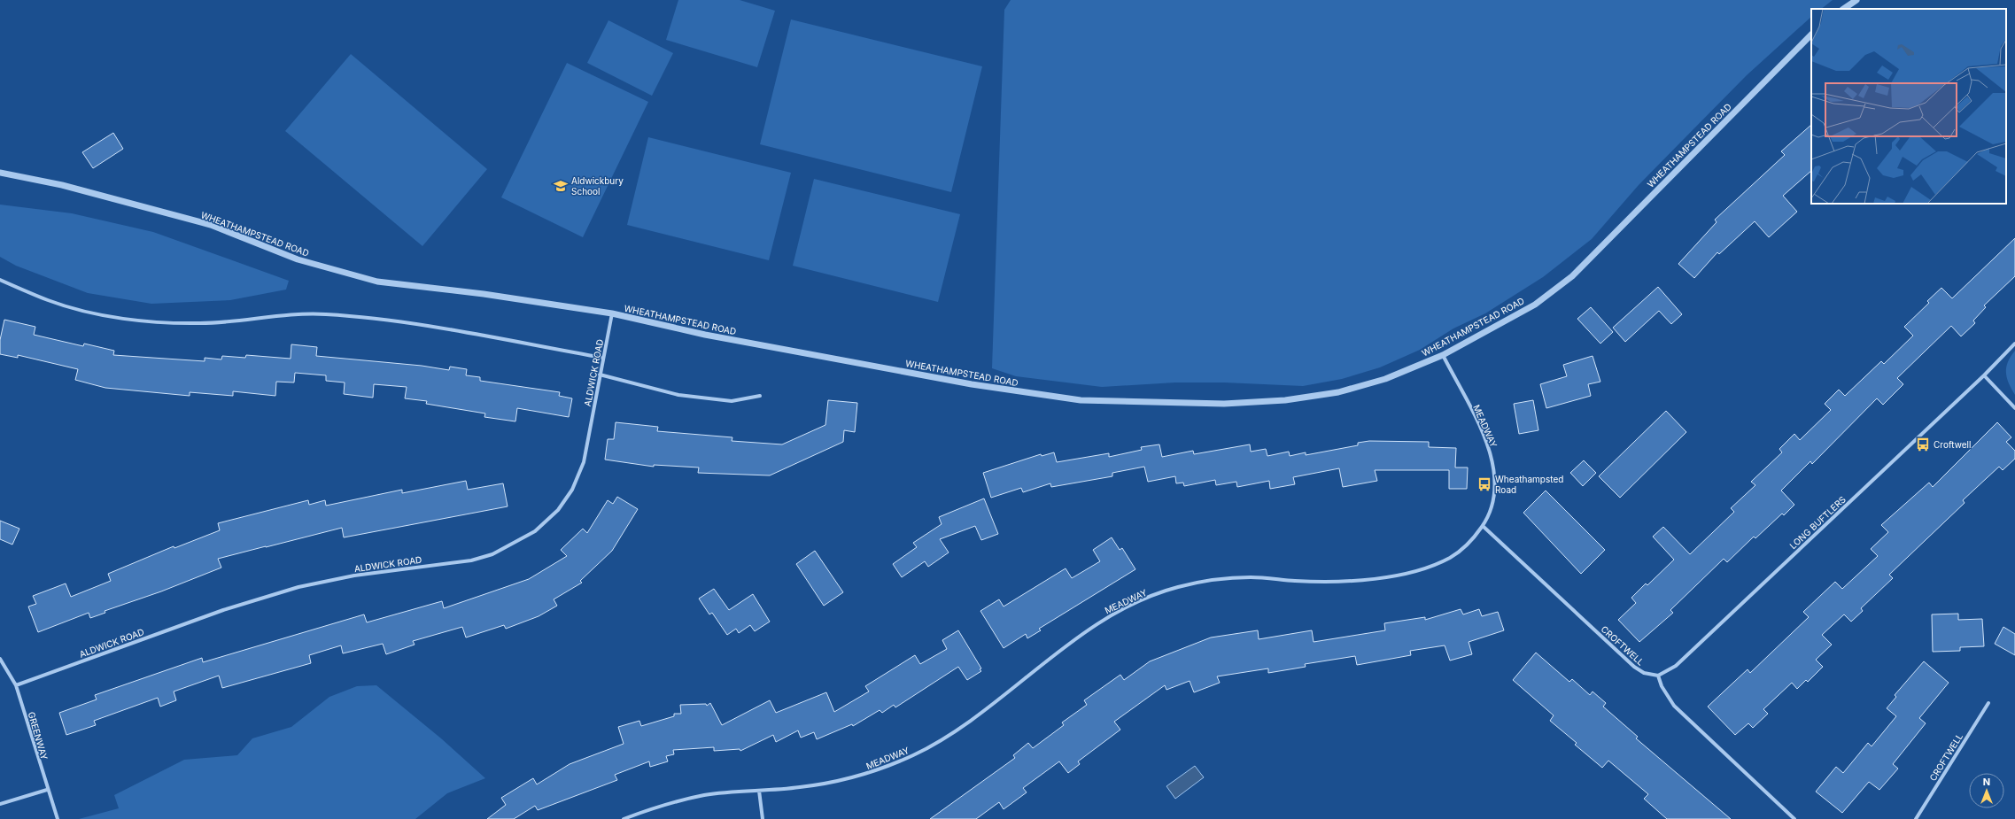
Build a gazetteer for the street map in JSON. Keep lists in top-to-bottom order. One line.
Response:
{"streets":{"street":["WHEATHAMPSTEAD ROAD","ALDWICK ROAD","MEADWAY","LONG BUFTLERS","CROFTWELL","GREENWAY"]},"crossings":[["WHEATHAMPSTEAD ROAD","ALDWICK ROAD"],["WHEATHAMPSTEAD ROAD","MEADWAY"],["ALDWICK ROAD","GREENWAY"],["MEADWAY","CROFTWELL"],["LONG BUFTLERS","CROFTWELL"]],"places":{"school or university":["Aldwickbury School"],"bus stop":["Croftwell","Wheathampsted Road"]},"north":"top"}
